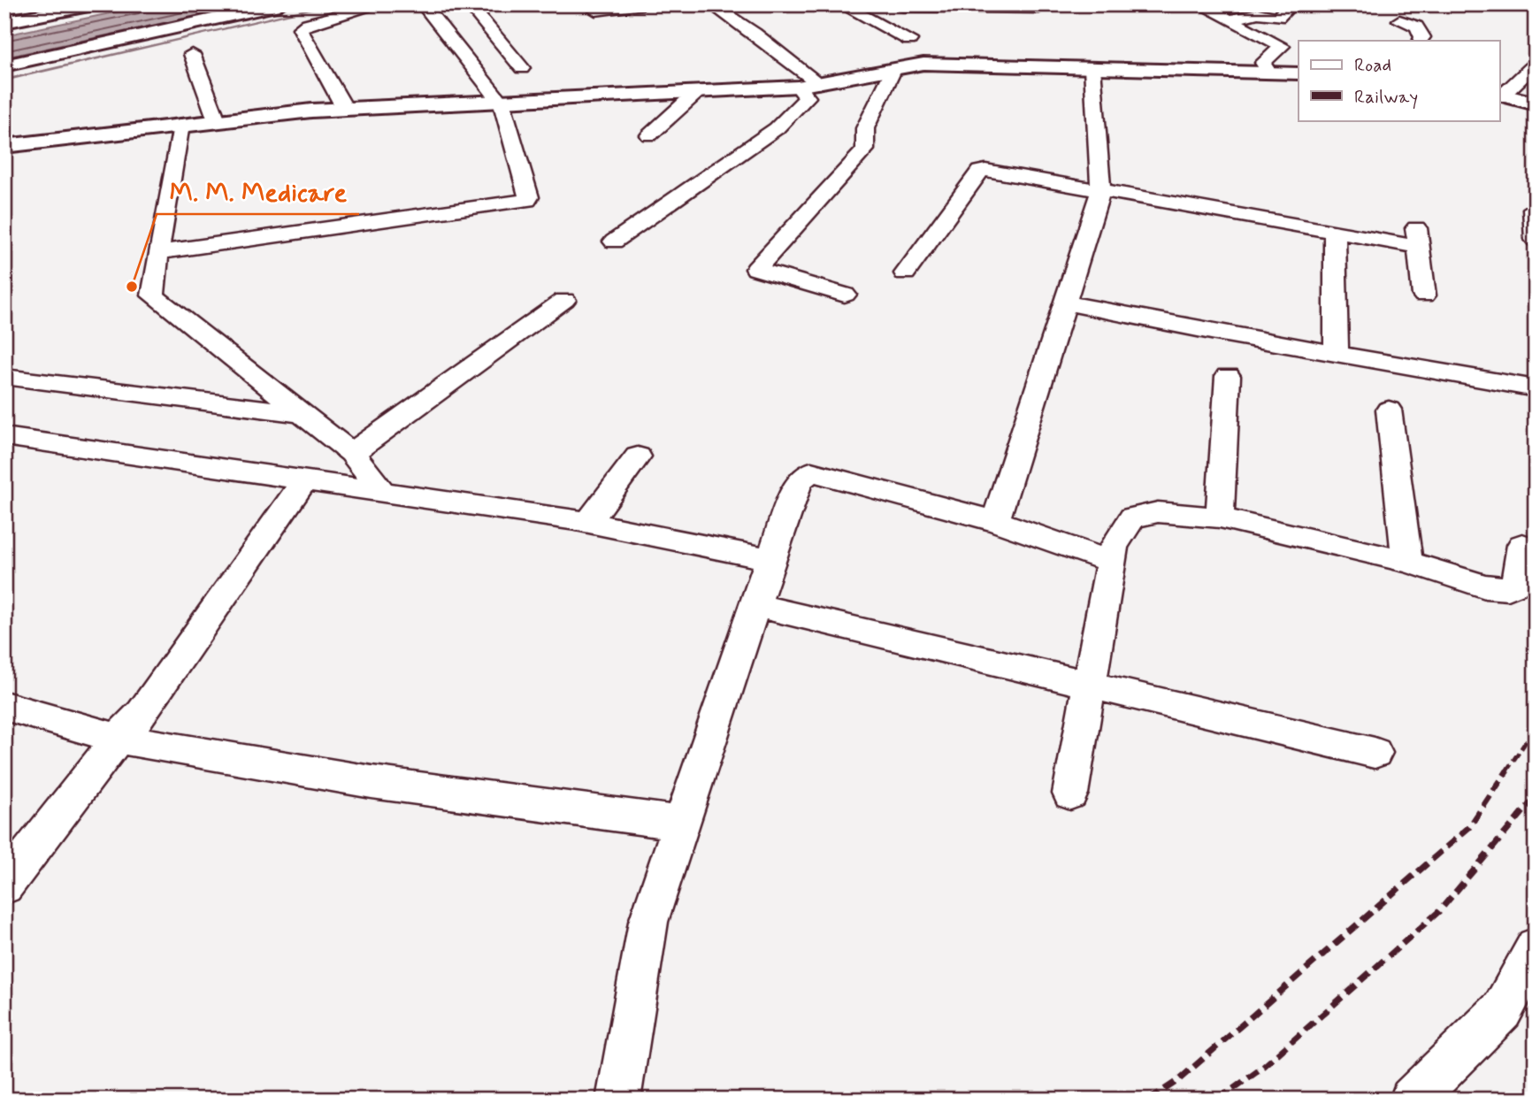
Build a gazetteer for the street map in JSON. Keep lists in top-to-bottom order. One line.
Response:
{"places":["M. M. Medicare"],"legend":["Road","Railway"]}
